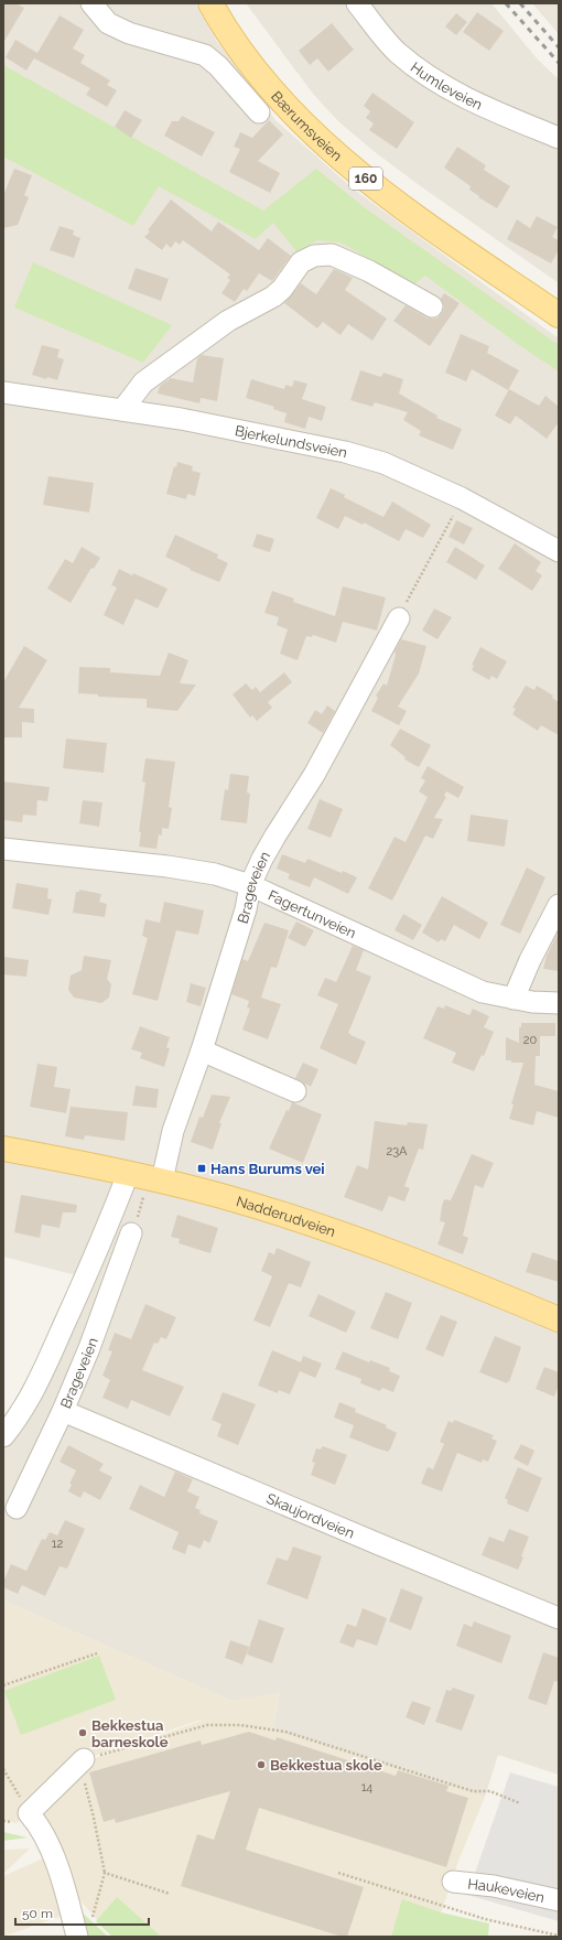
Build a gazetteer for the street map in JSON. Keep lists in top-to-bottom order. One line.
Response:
{"streets":{"main road":["Bærumsveien","160","Nadderudveien"],"street":["Humleveien","Bjerkelundsveien","Brageveien","Fagertunveien","Skaujordveien","Haukeveien"]},"crossings":[["Brageveien","Fagertunveien"],["Brageveien","Nadderudveien"],["Brageveien","Skaujordveien"]],"places":{"transit":["Hans Burums vei"],"other":["Bekkestua barneskole","Bekkestua skole"]},"house_numbers":["20","23A","12","14"],"scale_bar":"50 m"}
